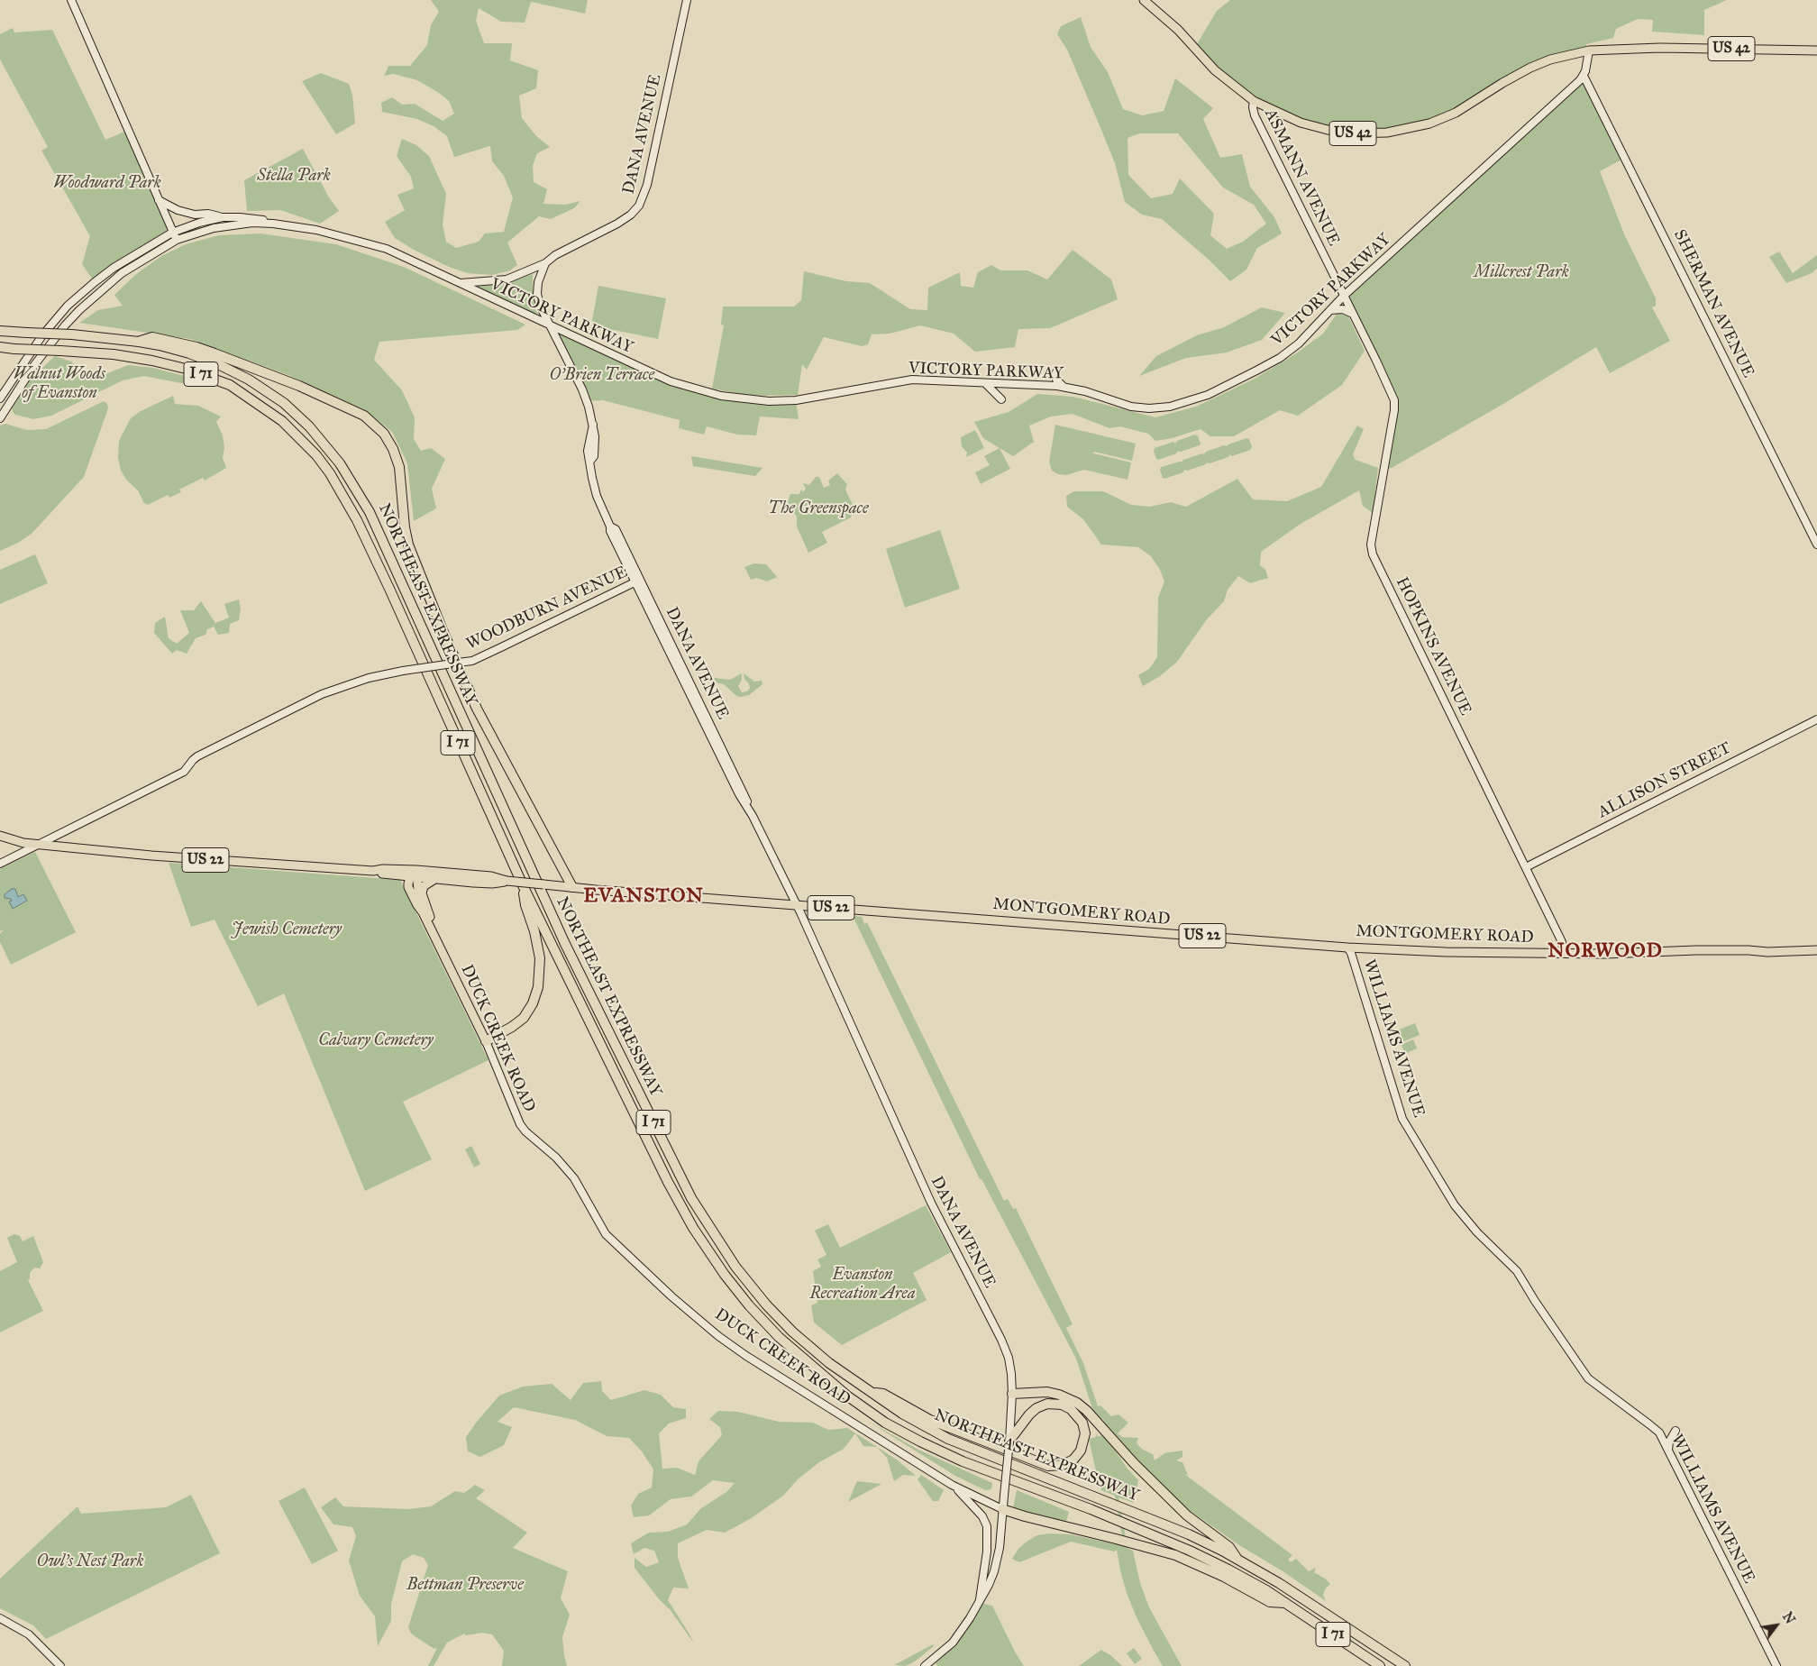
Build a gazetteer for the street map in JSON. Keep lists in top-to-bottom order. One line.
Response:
{"streets":{"highway":["I 71","NORTHEAST EXPRESSWAY"],"main road":["US 42","US 22","MONTGOMERY ROAD","DUCK CREEK ROAD"],"street":["DANA AVENUE","ASMANN AVENUE","VICTORY PARKWAY","SHERMAN AVENUE","WOODBURN AVENUE","HOPKINS AVENUE","ALLISON STREET","WILLIAMS AVENUE"]},"crossings":[["US 42","ASMANN AVENUE"],["DANA AVENUE","VICTORY PARKWAY"],["DANA AVENUE","WOODBURN AVENUE"],["DANA AVENUE","MONTGOMERY ROAD"],["DANA AVENUE","DUCK CREEK ROAD"],["ASMANN AVENUE","VICTORY PARKWAY"],["ASMANN AVENUE","HOPKINS AVENUE"],["VICTORY PARKWAY","SHERMAN AVENUE"],["WOODBURN AVENUE","US 22"],["WOODBURN AVENUE","MONTGOMERY ROAD"],["HOPKINS AVENUE","ALLISON STREET"],["HOPKINS AVENUE","MONTGOMERY ROAD"],["US 22","MONTGOMERY ROAD"],["MONTGOMERY ROAD","DUCK CREEK ROAD"],["MONTGOMERY ROAD","WILLIAMS AVENUE"]],"districts":["EVANSTON","NORWOOD"],"parks":["Stella Park","Woodward Park","Millcrest Park","Walnut Woods of Evanston","O’Brien Terrace","The Greenspace","Jewish Cemetery","Calvary Cemetery","Evanston Recreation Area","Owl's Nest Park","Bettman Preserve"],"north":"top right"}
